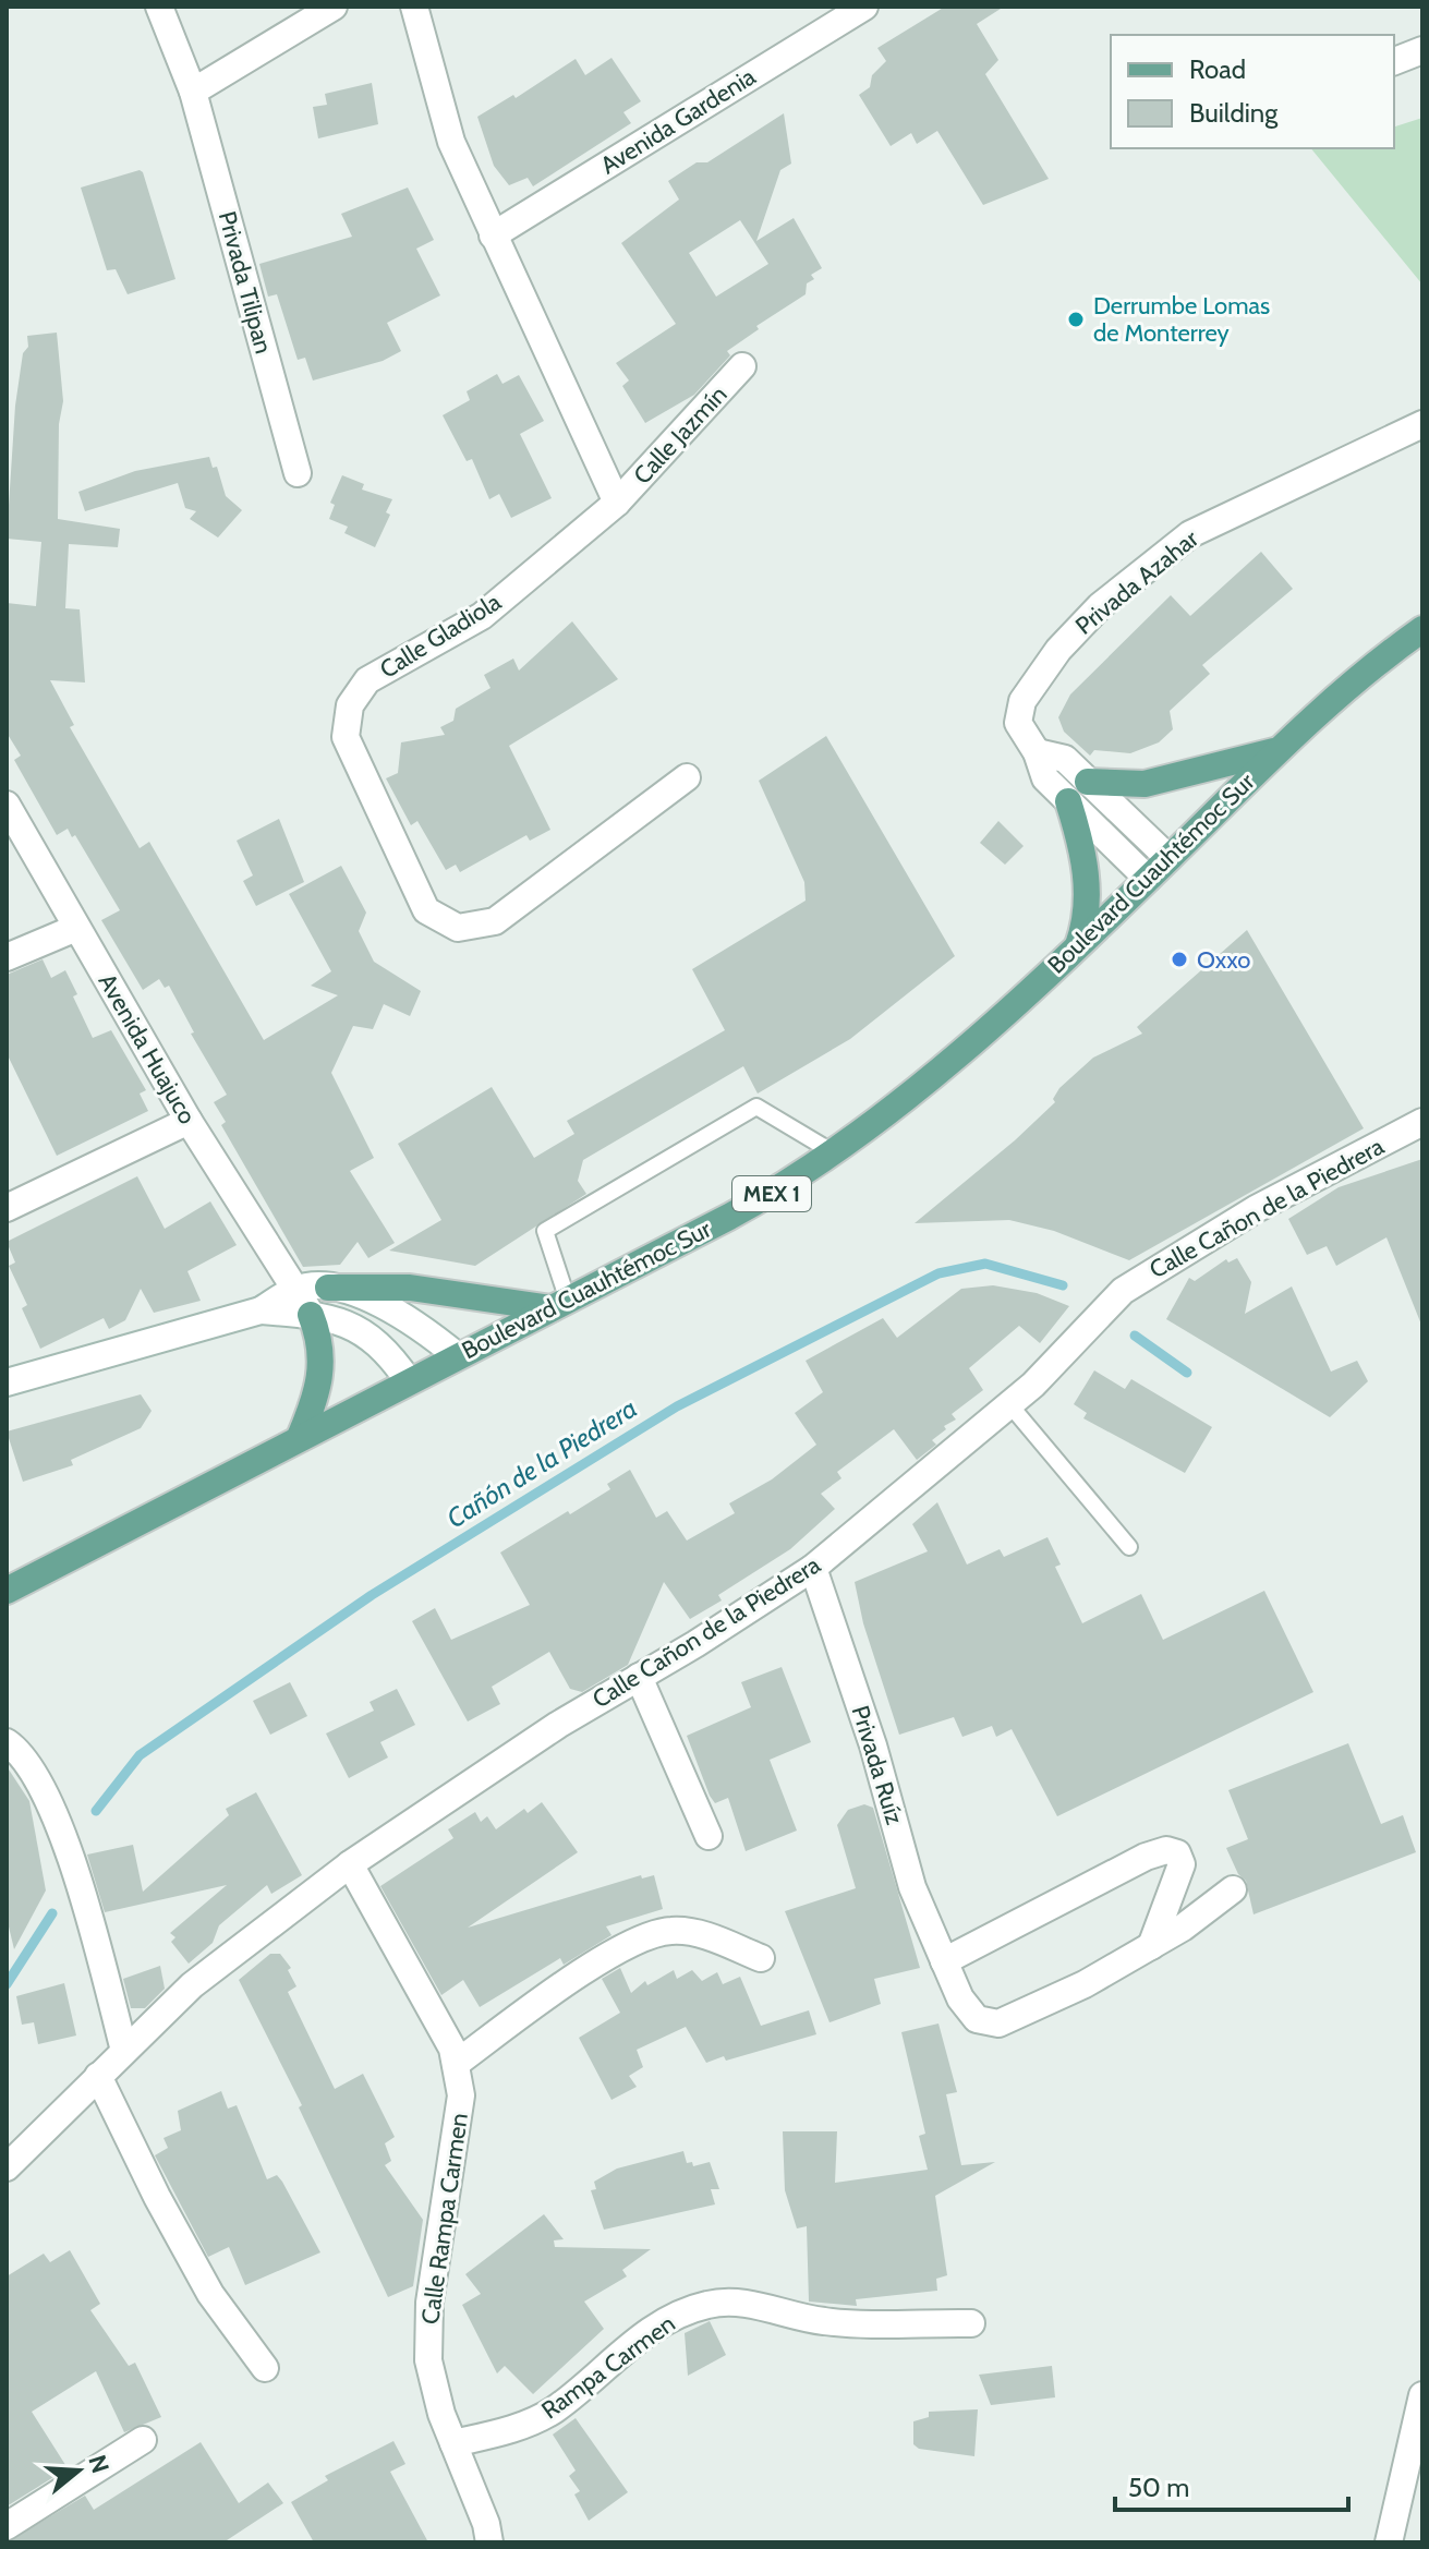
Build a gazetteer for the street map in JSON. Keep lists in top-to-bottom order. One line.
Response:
{"streets":{"main road":["Boulevard Cuauhtémoc Sur","MEX 1"],"street":["Avenida Gardenia","Privada Tilipan","Calle Jazmín","Privada Azahar","Calle Gladiola","Avenida Huajuco","Calle Cañon de la Piedrera","Privada Ruíz","Calle Rampa Carmen","Rampa Carmen"]},"crossings":[["Calle Jazmín","Calle Gladiola"],["Privada Azahar","Boulevard Cuauhtémoc Sur"],["Calle Cañon de la Piedrera","Privada Ruíz"],["Calle Cañon de la Piedrera","Calle Rampa Carmen"],["Calle Rampa Carmen","Rampa Carmen"]],"water":["Cañón de la Piedrera"],"places":["Derrumbe Lomas de Monterrey","Oxxo"],"legend":["Road","Building"],"scale_bar":"50 m","north":"right"}
